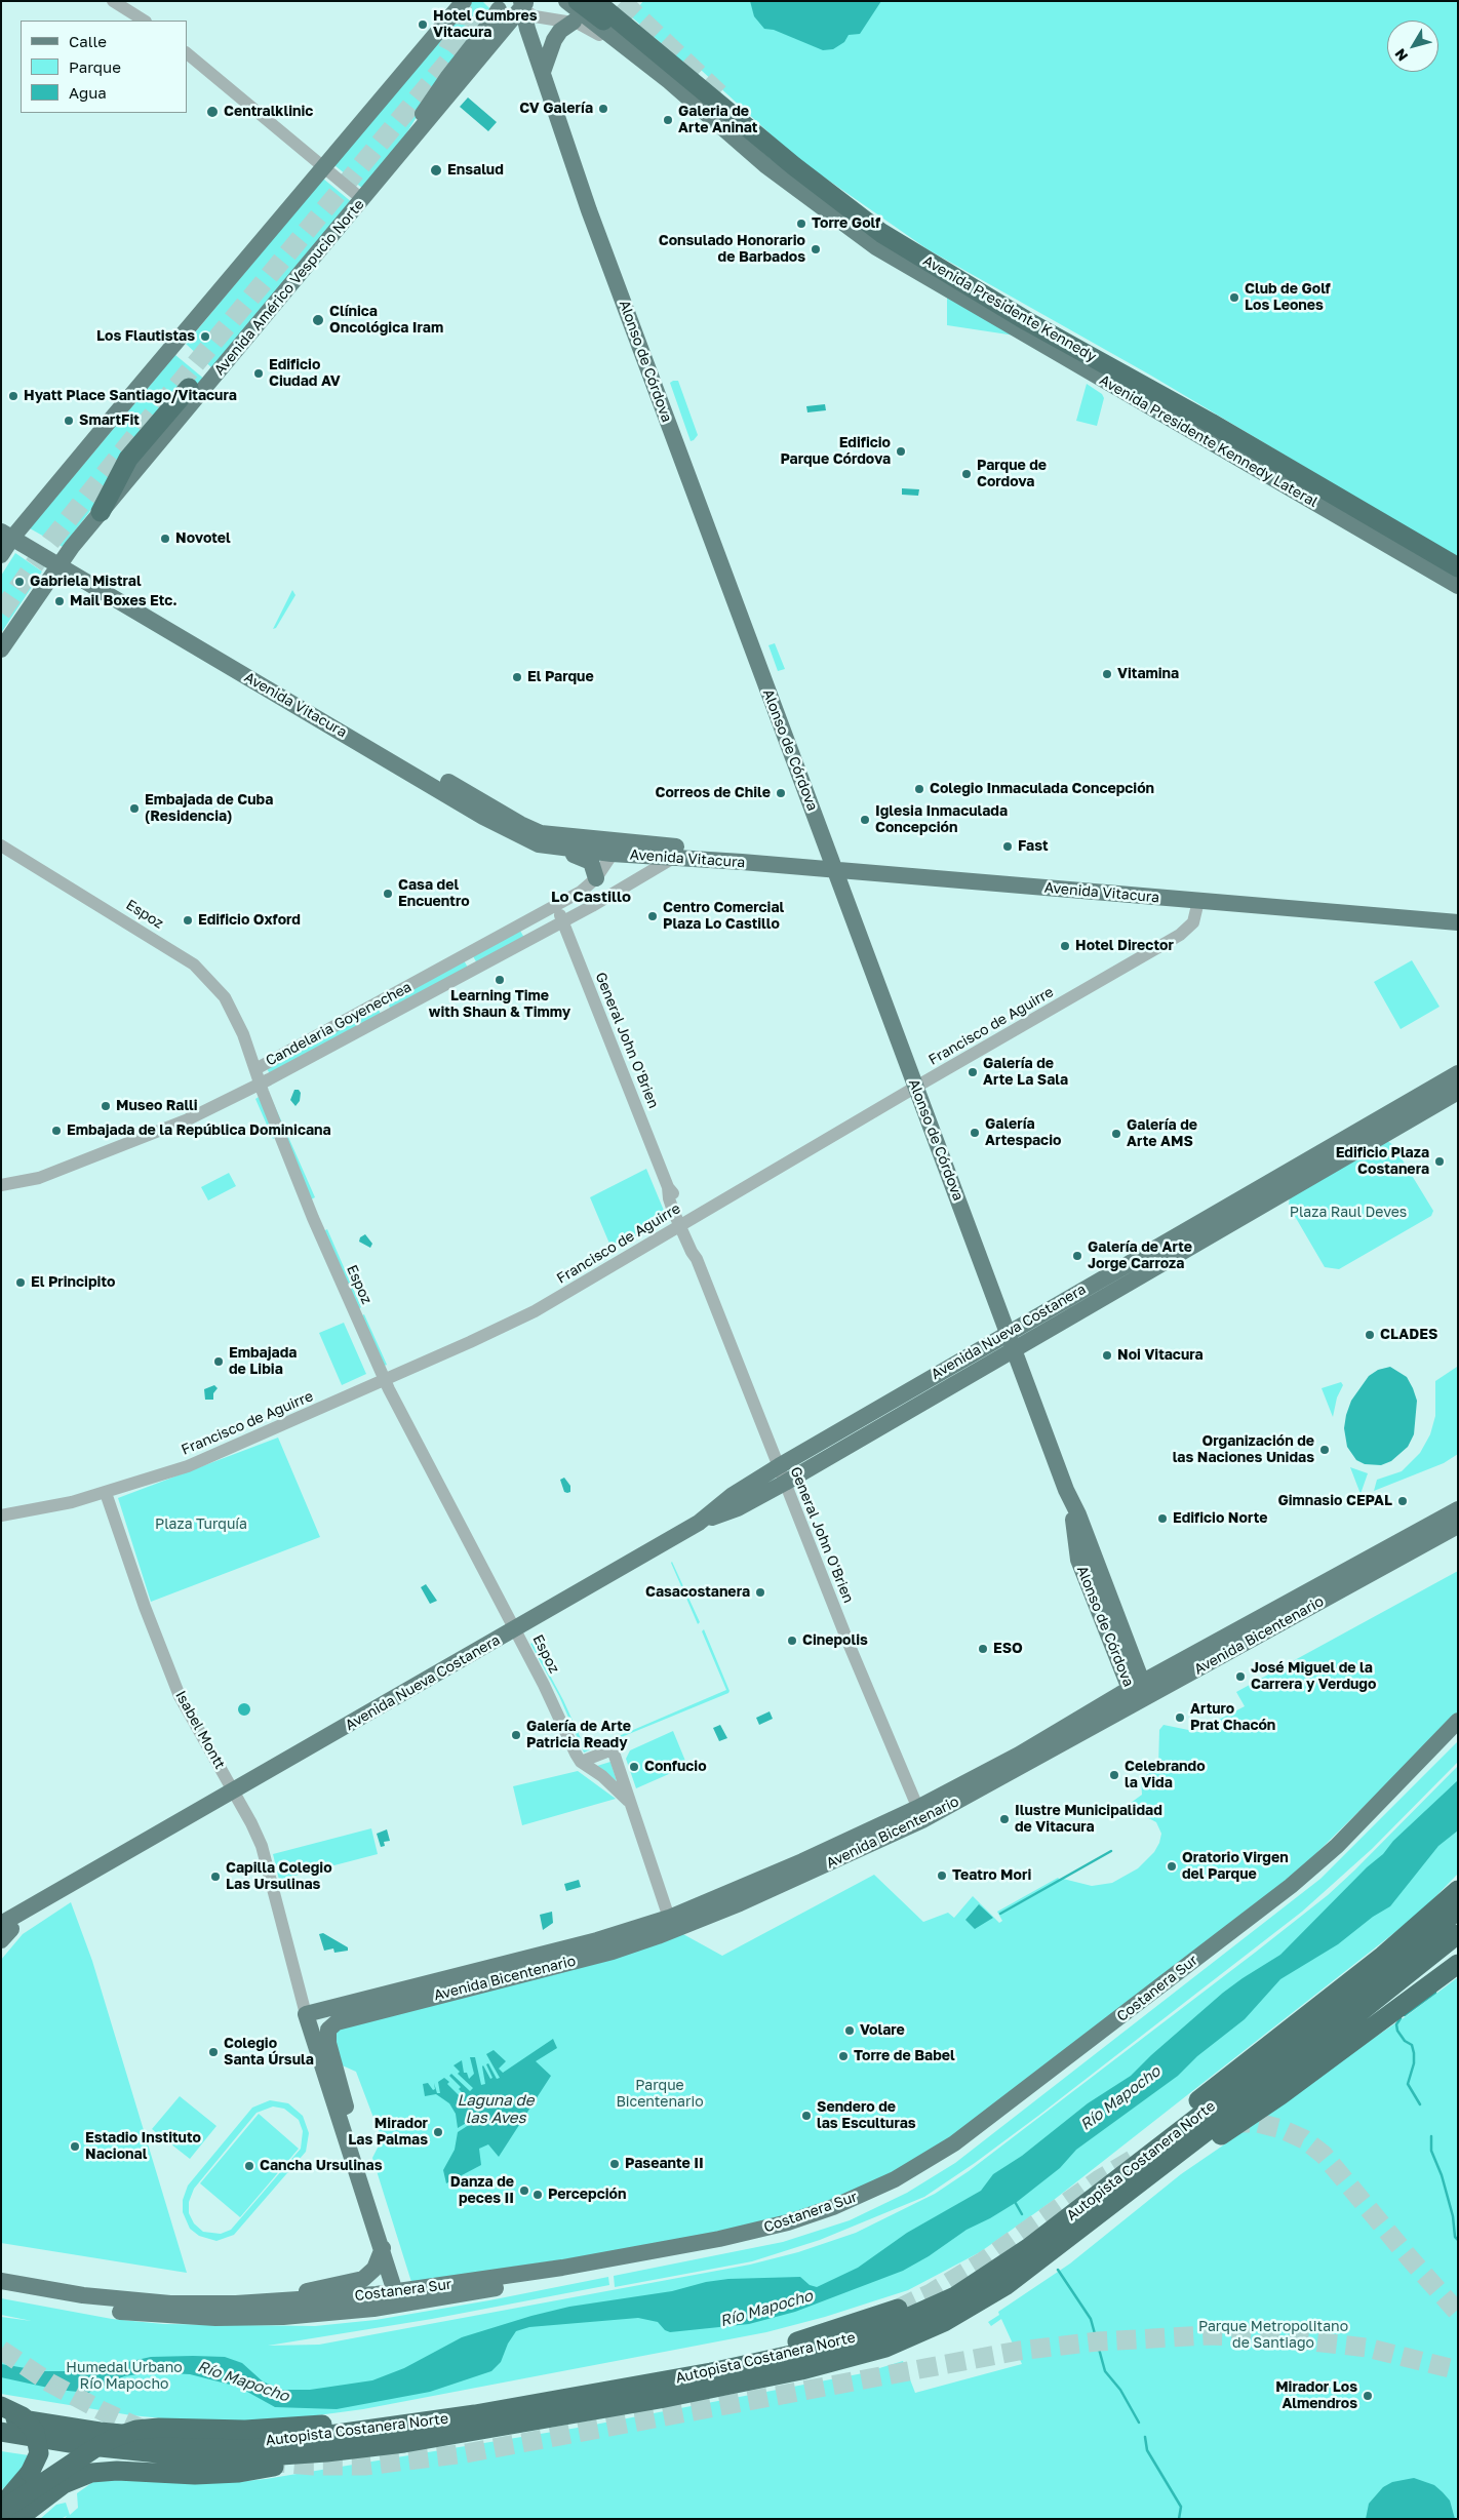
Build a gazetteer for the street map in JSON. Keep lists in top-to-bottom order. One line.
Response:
{"streets":{"highway":["Avenida Presidente Kennedy","Autopista Costanera Norte"],"main road":["Avenida Américo Vespucio Norte","Alonso de Córdova","Avenida Presidente Kennedy Lateral","Avenida Vitacura","Avenida Nueva Costanera","Avenida Bicentenario","Isabel Montt","Costanera Sur"],"street":["Espoz","Candelaria Goyenechea","Francisco de Aguirre","General John O'Brien"]},"crossings":[["Avenida Américo Vespucio Norte","Alonso de Córdova"],["Avenida Américo Vespucio Norte","Avenida Vitacura"],["Alonso de Córdova","Avenida Vitacura"],["Alonso de Córdova","Francisco de Aguirre"],["Alonso de Córdova","Avenida Nueva Costanera"],["Alonso de Córdova","Avenida Bicentenario"],["Avenida Vitacura","Candelaria Goyenechea"],["Avenida Vitacura","Francisco de Aguirre"],["Espoz","Candelaria Goyenechea"],["Espoz","Francisco de Aguirre"],["Espoz","Avenida Nueva Costanera"],["Espoz","Avenida Bicentenario"],["Candelaria Goyenechea","General John O'Brien"],["Francisco de Aguirre","General John O'Brien"],["Francisco de Aguirre","Isabel Montt"],["General John O'Brien","Avenida Nueva Costanera"],["General John O'Brien","Avenida Bicentenario"],["Avenida Nueva Costanera","Isabel Montt"],["Avenida Bicentenario","Isabel Montt"],["Isabel Montt","Costanera Sur"]],"districts":["Lo Castillo"],"water":["Río Mapocho","Laguna de las Aves"],"parks":["Plaza Raul Deves","Plaza Turquía","Parque Bicentenario","Parque Metropolitano de Santiago","Humedal Urbano Río Mapocho"],"places":["Hotel Cumbres Vitacura","CV Galería","Centralklinic","Galeria de Arte Aninat","Ensalud","Torre Golf","Consulado Honorario de Barbados","Club de Golf Los Leones","Clínica Oncológica Iram","Los Flautistas","Edificio Ciudad AV","Hyatt Place Santiago/Vitacura","SmartFit","Edificio Parque Córdova","Parque de Cordova","Novotel","Gabriela Mistral","Mail Boxes Etc.","Vitamina","El Parque","Colegio Inmaculada Concepción","Correos de Chile","Embajada de Cuba (Residencia)","Iglesia Inmaculada Concepción","Fast","Casa del Encuentro","Centro Comercial Plaza Lo Castillo","Edificio Oxford","Hotel Director","Learning Time with Shaun & Timmy","Galería de Arte La Sala","Museo Ralli","Embajada de la República Dominicana","Galería Artespacio","Galería de Arte AMS","Edificio Plaza Costanera","Galería de Arte Jorge Carroza","El Principito","CLADES","Noi Vitacura","Embajada de Libia","Organización de las Naciones Unidas","Gimnasio CEPAL","Edificio Norte","Casacostanera","Cinepolis","ESO","José Miguel de la Carrera y Verdugo","Arturo Prat Chacón","Galería de Arte Patricia Ready","Confucio","Celebrando la Vida","Ilustre Municipalidad de Vitacura","Oratorio Virgen del Parque","Teatro Mori","Capilla Colegio Las Ursulinas","Volare","Colegio Santa Úrsula","Torre de Babel","Sendero de las Esculturas","Mirador Las Palmas","Estadio Instituto Nacional","Paseante II","Cancha Ursulinas","Danza de peces II","Percepción","Mirador Los Almendros"],"legend":["Calle","Parque","Agua"],"north":"bottom left"}
